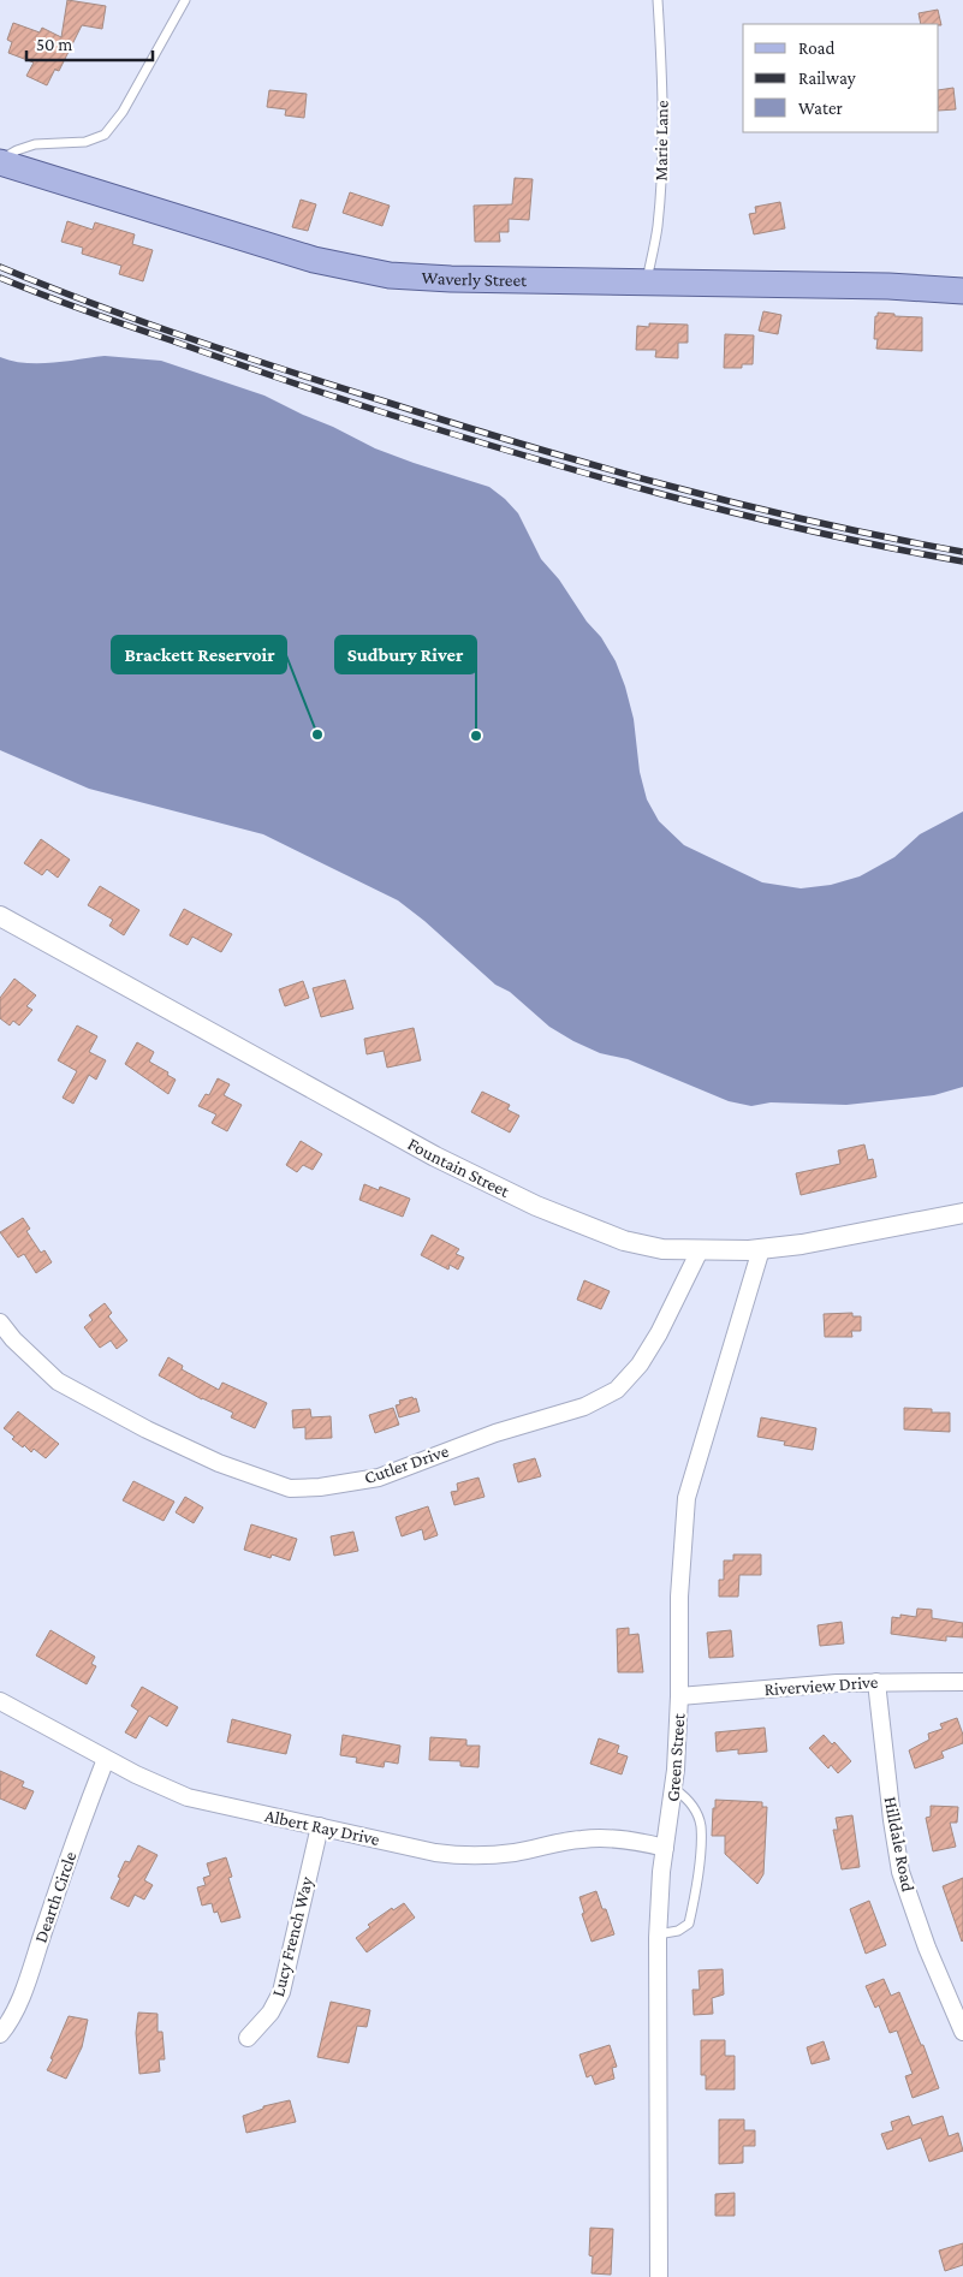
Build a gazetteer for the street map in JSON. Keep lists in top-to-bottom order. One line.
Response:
{"streets":{"main road":["Waverly Street"],"street":["Fountain Street","Cutler Drive","Riverview Drive","Green Street","Albert Ray Drive","Hilldale Road","Dearth Circle","Lucy French Way"],"lane":["Marie Lane"]},"crossings":[["Marie Lane","Waverly Street"],["Fountain Street","Cutler Drive"],["Fountain Street","Green Street"],["Riverview Drive","Green Street"],["Riverview Drive","Hilldale Road"],["Green Street","Albert Ray Drive"],["Albert Ray Drive","Dearth Circle"],["Albert Ray Drive","Lucy French Way"]],"places":["Brackett Reservoir","Sudbury River"],"legend":["Road","Railway","Water"],"scale_bar":"50 m"}
